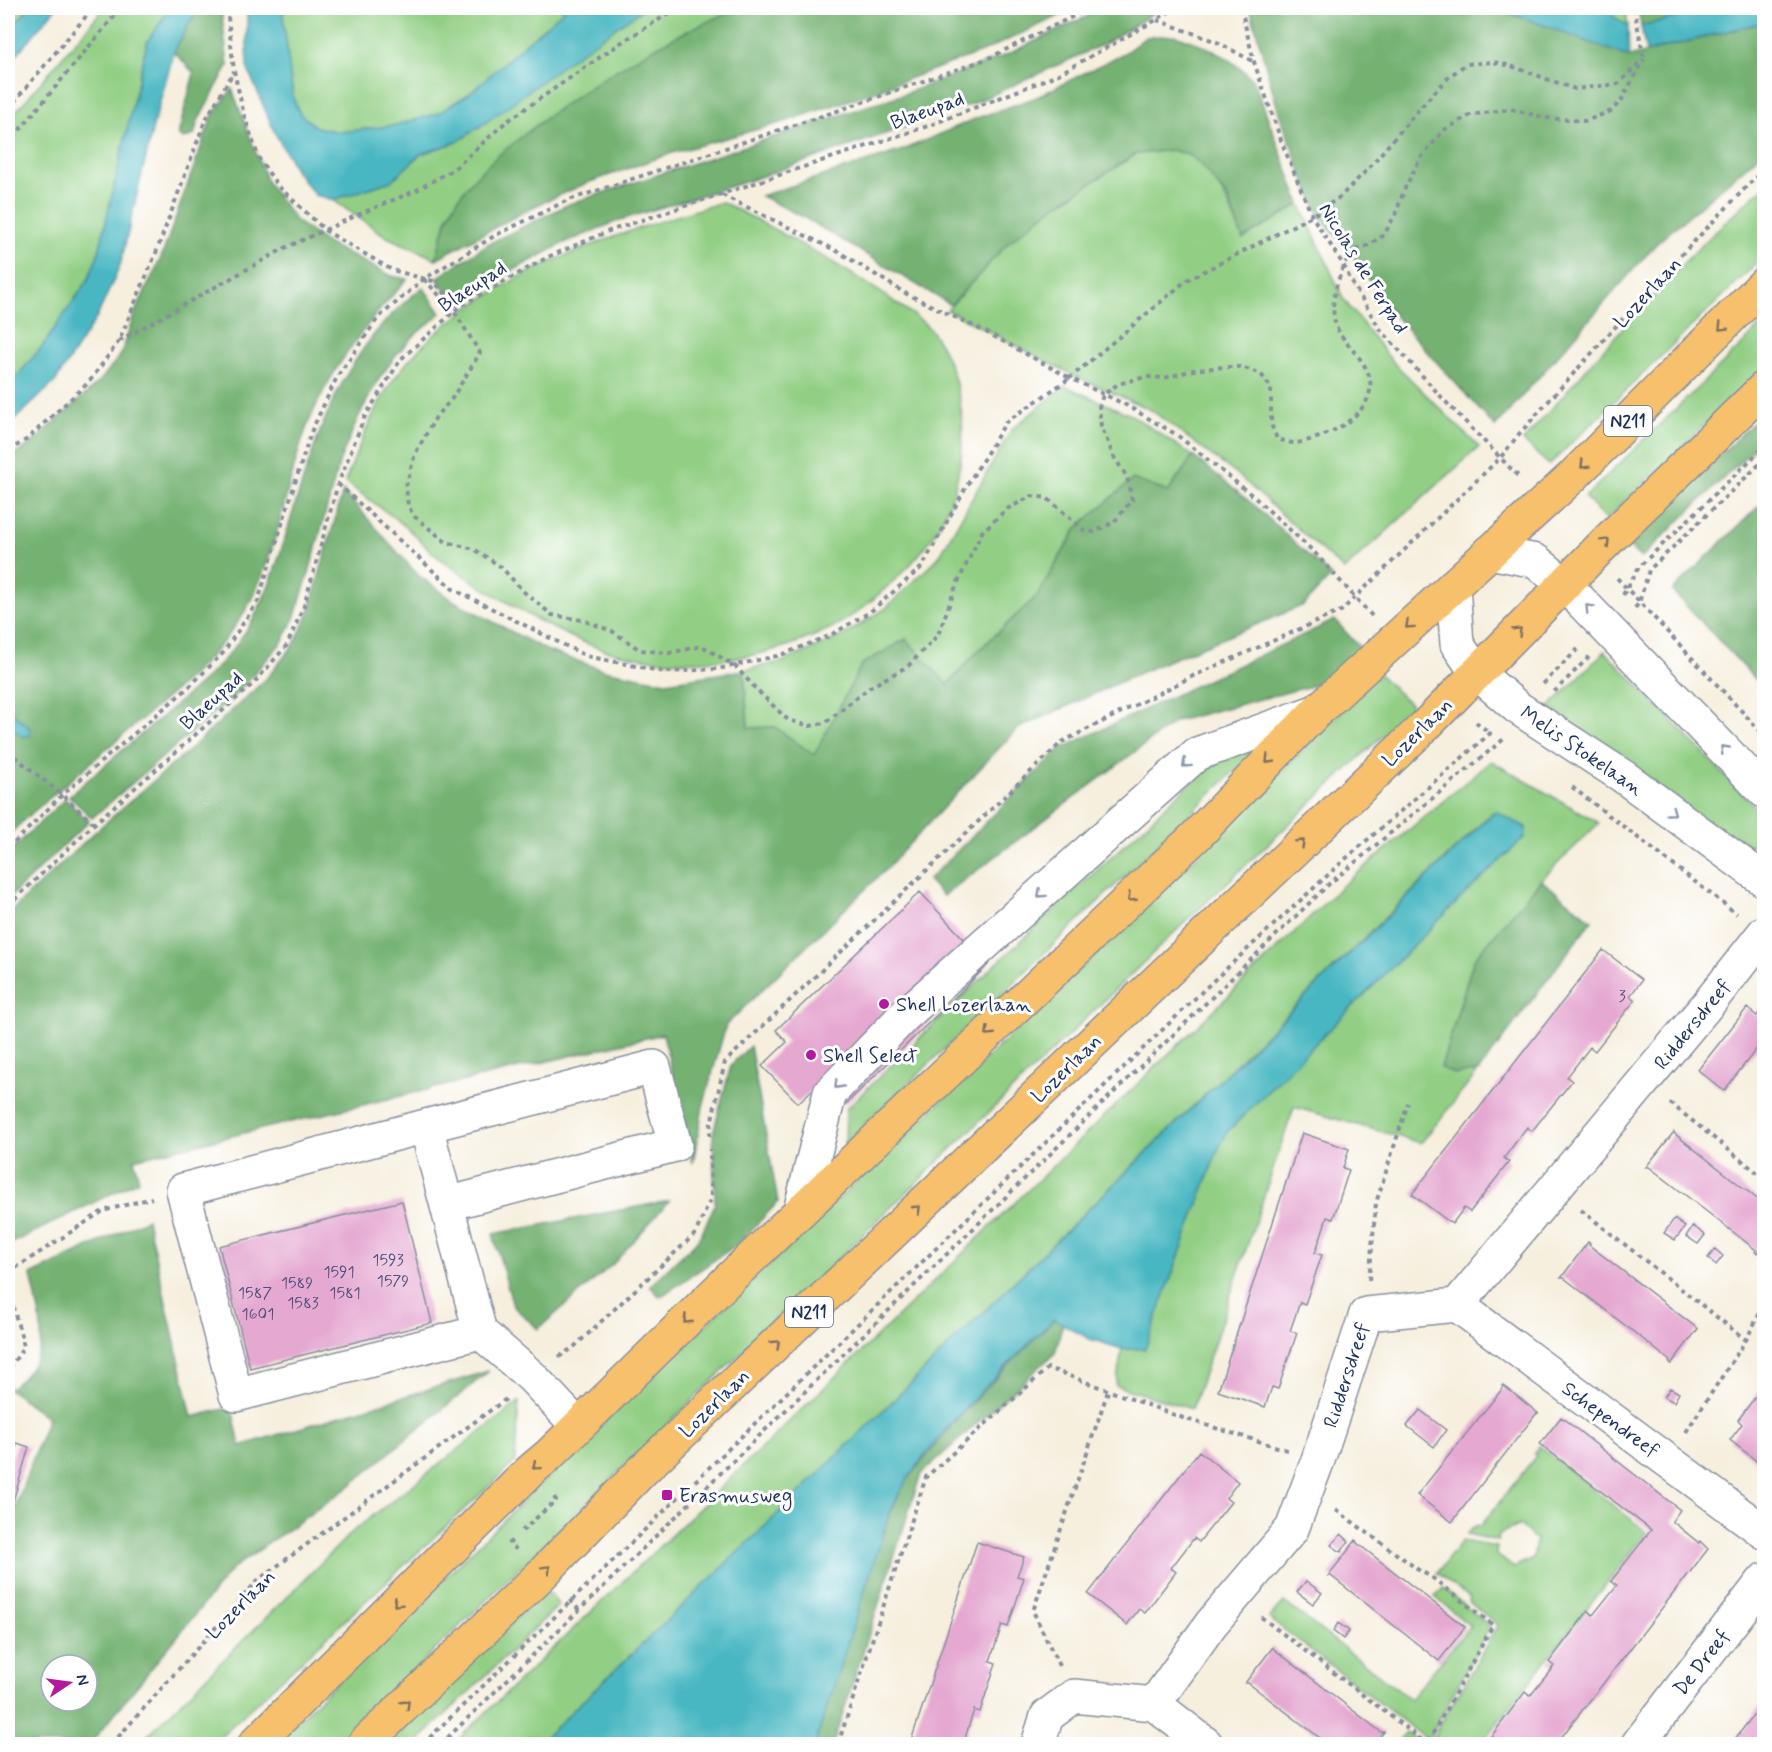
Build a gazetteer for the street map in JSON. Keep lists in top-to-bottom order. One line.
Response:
{"streets":{"main road":["Lozerlaan","N211"],"street":["Melis Stokelaan","Riddersdreef","Schependreef","De Dreef"],"path":["Blaeupad","Nicolas de Ferpad"]},"crossings":[["Nicolas de Ferpad","Lozerlaan"],["Lozerlaan","Melis Stokelaan"],["N211","Melis Stokelaan"],["Riddersdreef","Schependreef"]],"places":{"other":["Shell Lozerlaan","Shell Select"],"transit":["Erasmusweg"]},"house_numbers":["3","1593","1591","1579","1589","1587","1581","1583","1601"],"north":"right"}
